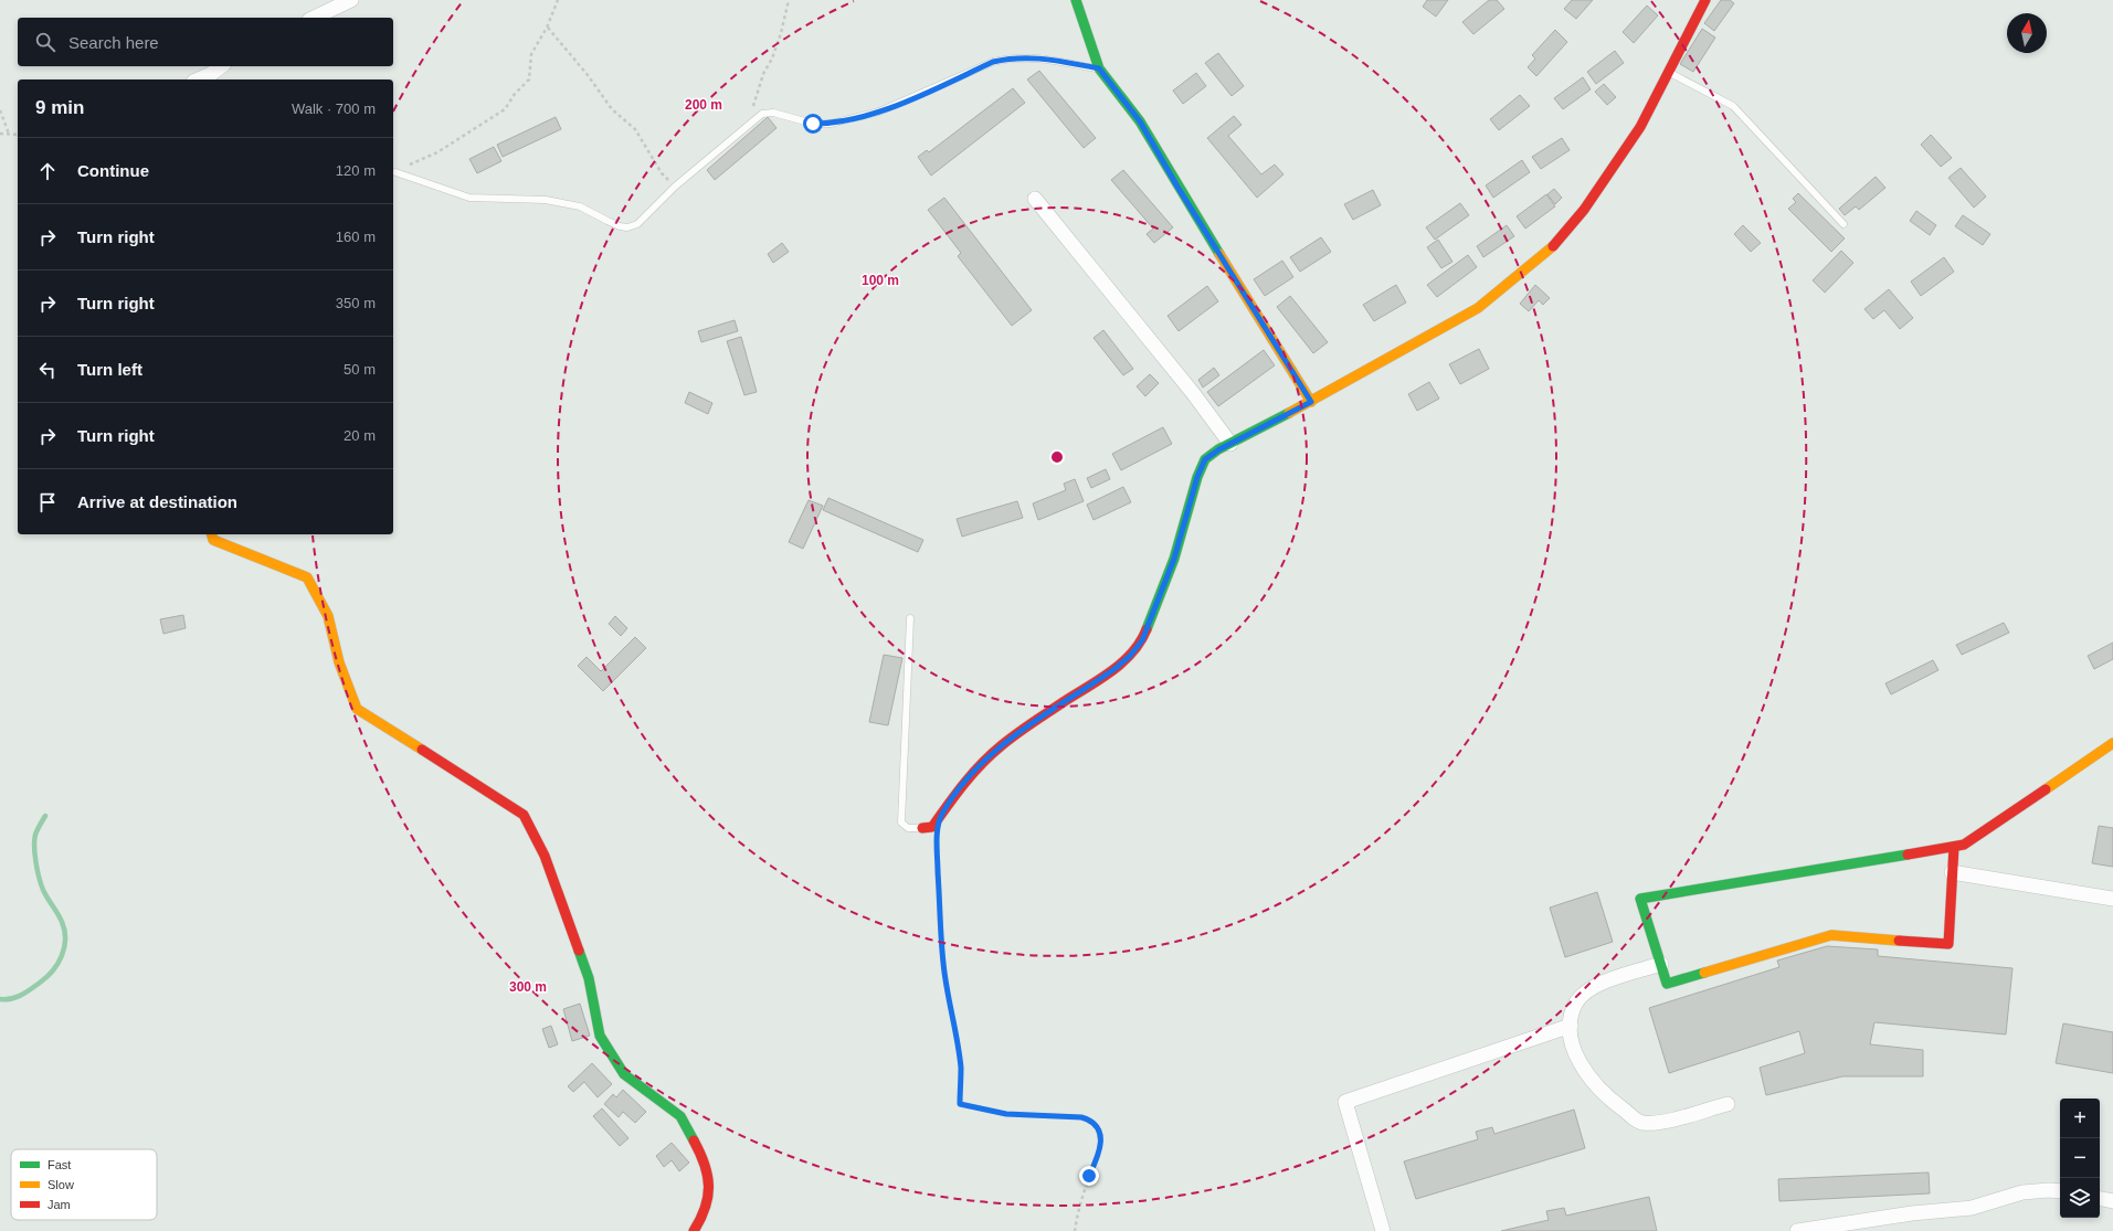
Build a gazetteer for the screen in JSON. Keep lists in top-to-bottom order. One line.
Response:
{"legend":["Fast","Slow","Jam"],"north":"top","page":{"search":"Search here","heading":["9 min","Walk · 700 m"],"list":[["Continue","120 m"],["Turn right","160 m"],["Turn right","350 m"],["Turn left","50 m"],["Turn right","20 m"],"Arrive at destination"],"map_buttons":["+","−"]},"rings":["200 m","100 m","300 m"]}
